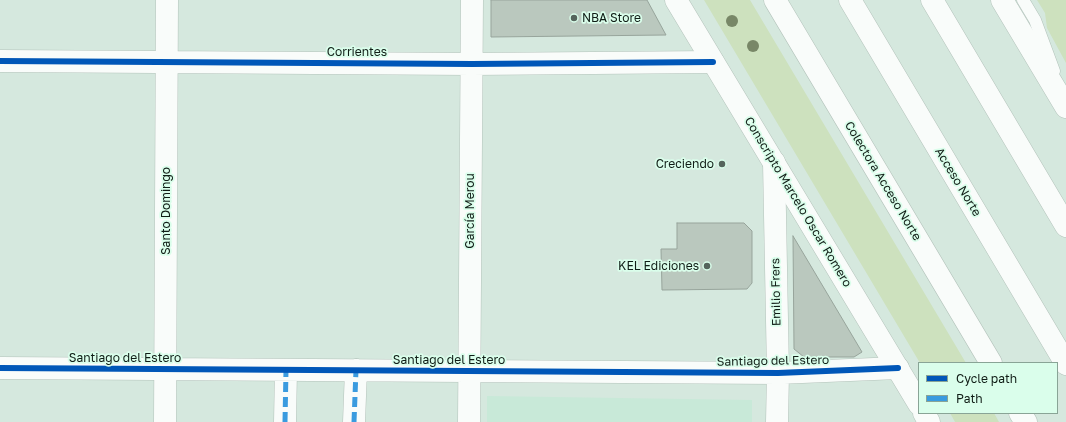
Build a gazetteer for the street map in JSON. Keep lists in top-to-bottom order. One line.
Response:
{"streets":{"main road":["Corrientes","Colectora Acceso Norte","Acceso Norte","Conscripto Marcelo Oscar Romero","Santo Domingo","García Merou","Emilio Frers","Santiago del Estero"]},"crossings":[["Corrientes","Conscripto Marcelo Oscar Romero"],["Corrientes","Santo Domingo"],["Corrientes","García Merou"],["Conscripto Marcelo Oscar Romero","Emilio Frers"],["Conscripto Marcelo Oscar Romero","Santiago del Estero"],["Santo Domingo","Santiago del Estero"],["García Merou","Santiago del Estero"],["Emilio Frers","Santiago del Estero"]],"places":["NBA Store","Creciendo","KEL Ediciones"],"legend":["Cycle path","Path"]}
